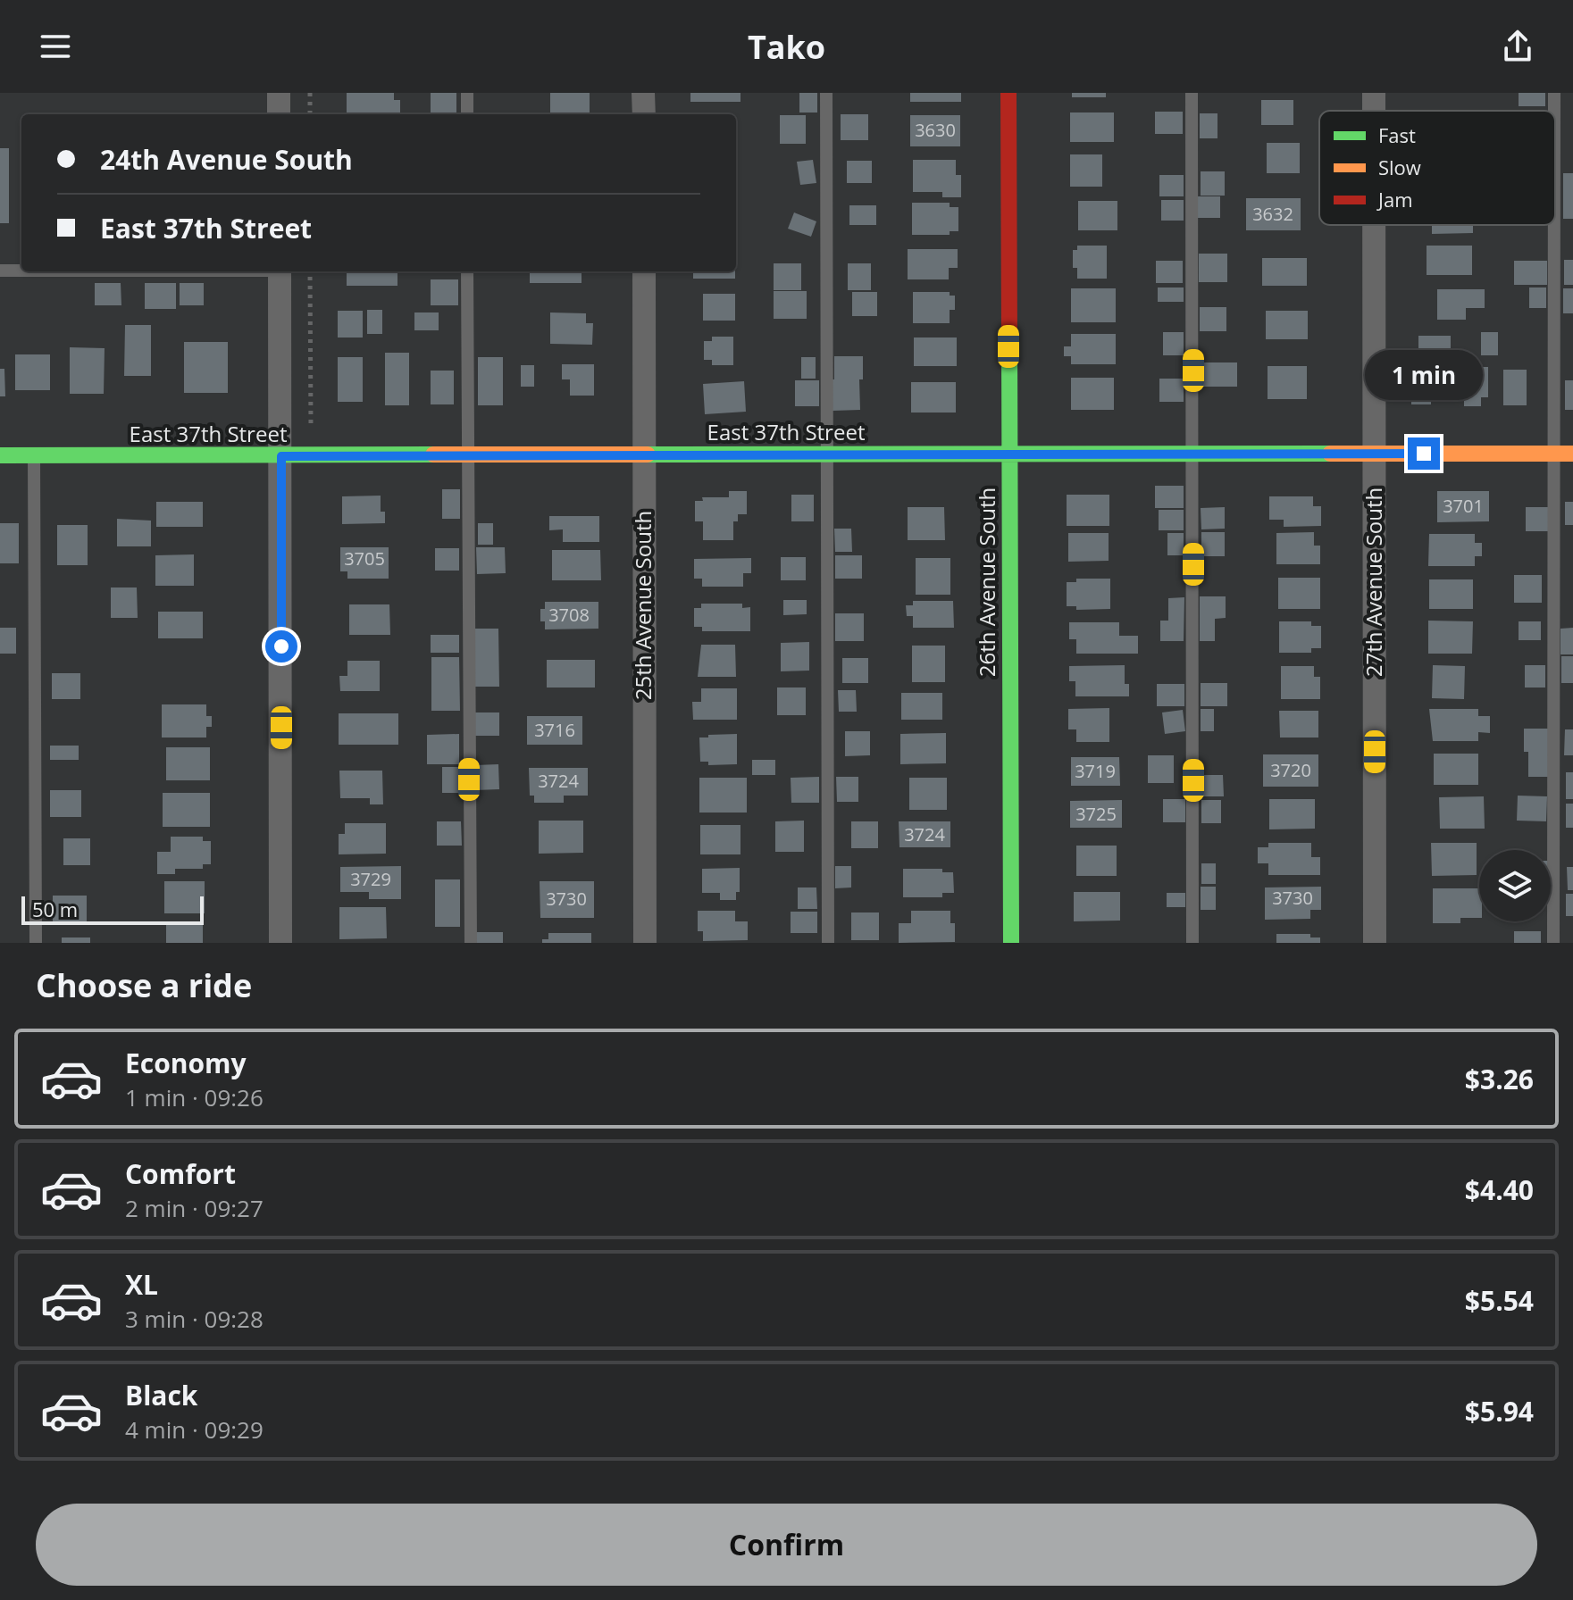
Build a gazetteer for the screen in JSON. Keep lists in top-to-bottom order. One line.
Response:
{"streets":{"street":["East 37th Street","26th Avenue South","27th Avenue South","25th Avenue South"]},"crossings":[["East 37th Street","26th Avenue South"],["East 37th Street","27th Avenue South"],["East 37th Street","25th Avenue South"]],"house_numbers":["3630","3632","3701","3705","3708","3716","3720","3719","3724","3725","3724","3729","3730","3730"],"legend":["Fast","Slow","Jam"],"scale_bar":"50 m","page":{"header":"Tako","banner":["24th Avenue South","East 37th Street"],"bubble":"1 min","scale":"50 m","heading":"Choose a ride","list":[{"name":"Economy","note":"1 min · 09:26","value":"$3.26"},{"name":"Comfort","note":"2 min · 09:27","value":"$4.40"},{"name":"XL","note":"3 min · 09:28","value":"$5.54"},{"name":"Black","note":"4 min · 09:29","value":"$5.94"}],"buttons":"Confirm"}}
